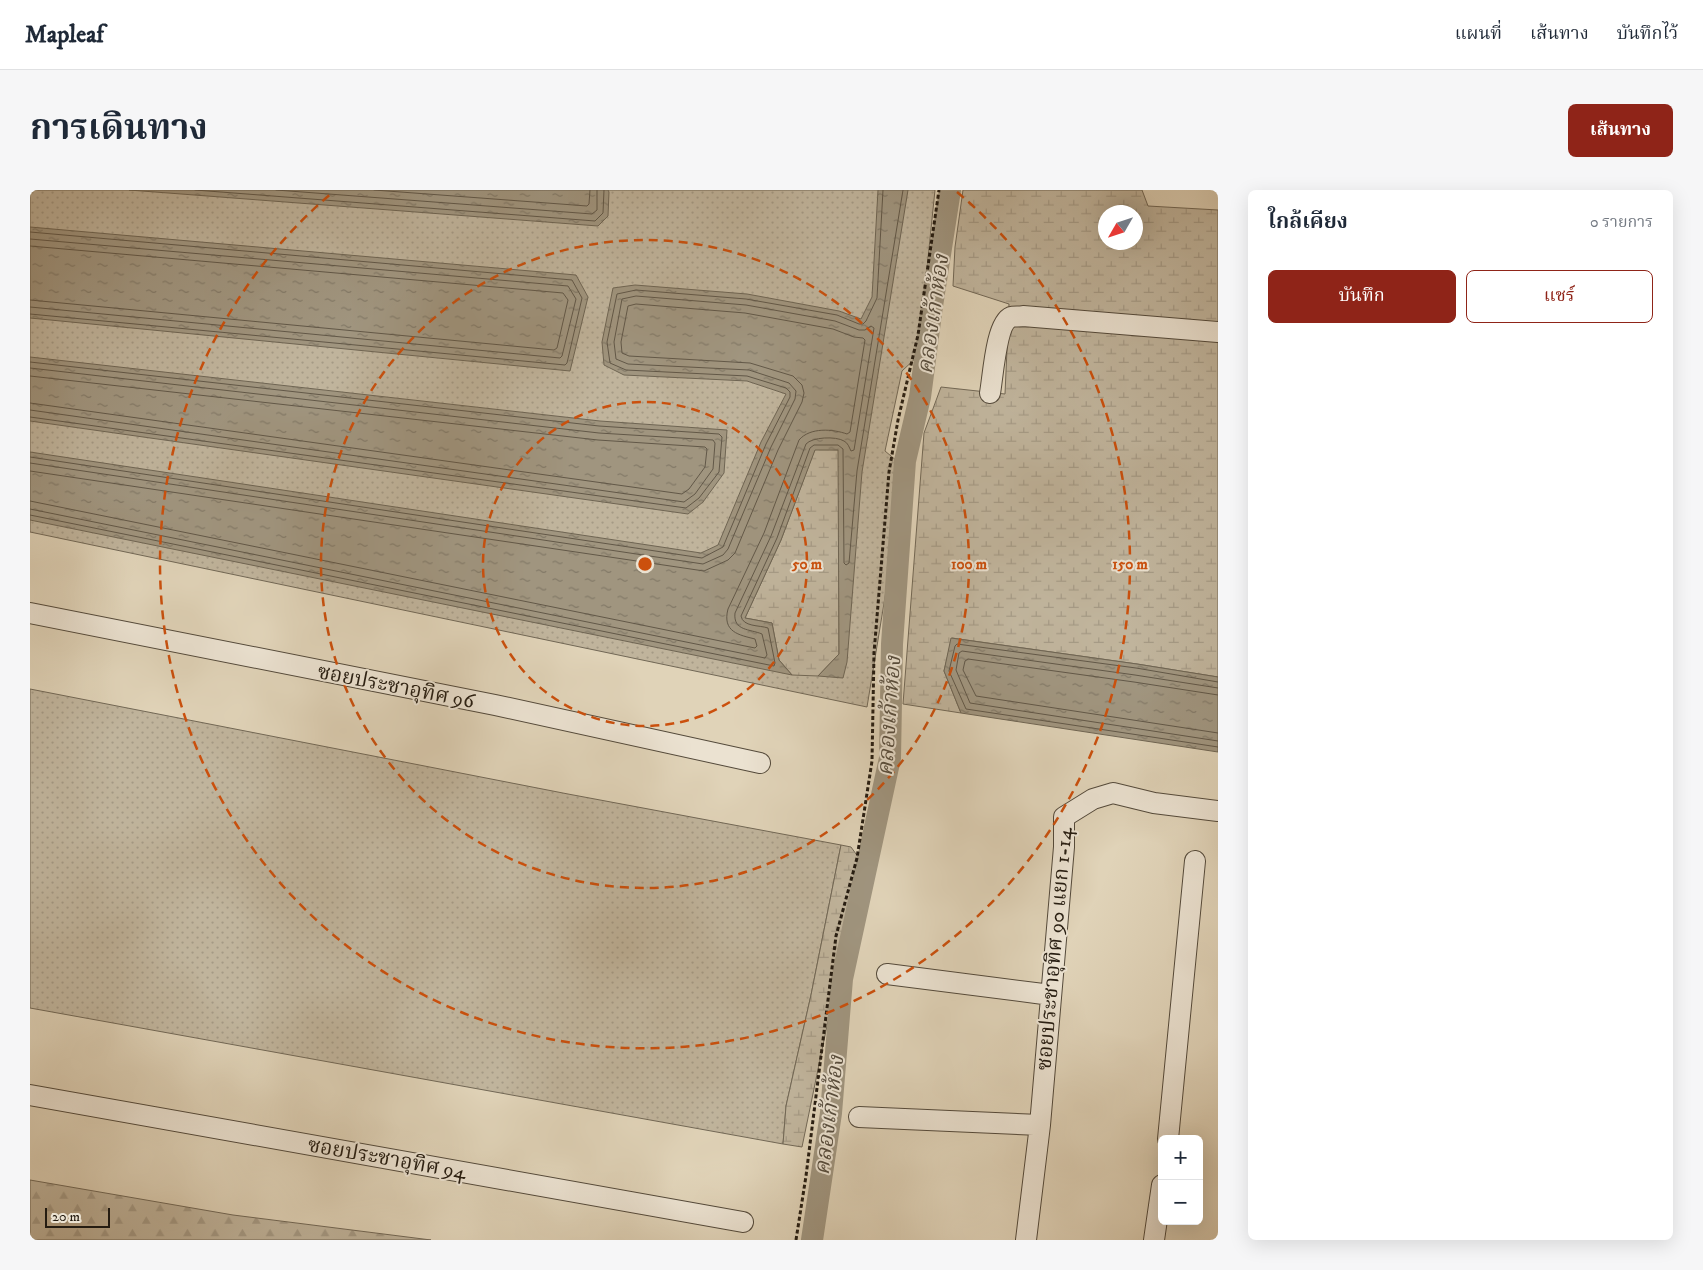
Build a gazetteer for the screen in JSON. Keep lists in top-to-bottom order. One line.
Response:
{"streets":{"street":["ซอยประชาอุทิศ 96","ซอยประชาอุทิศ 90 แยก 1-14","ซอยประชาอุทิศ 94"]},"water":["คลองเก้าห้อง"],"scale_bar":"20 m","north":"bottom left","page":{"header":"Mapleaf","nav":["แผนที่","เส้นทาง","บันทึกไว้"],"title":"การเดินทาง","buttons":["เส้นทาง",["บันทึก","แชร์"]],"heading":["ใกล้เคียง","0 รายการ"],"map_buttons":["+","−"],"scale":"20 m"},"rings":["50 m","100 m","150 m"]}
